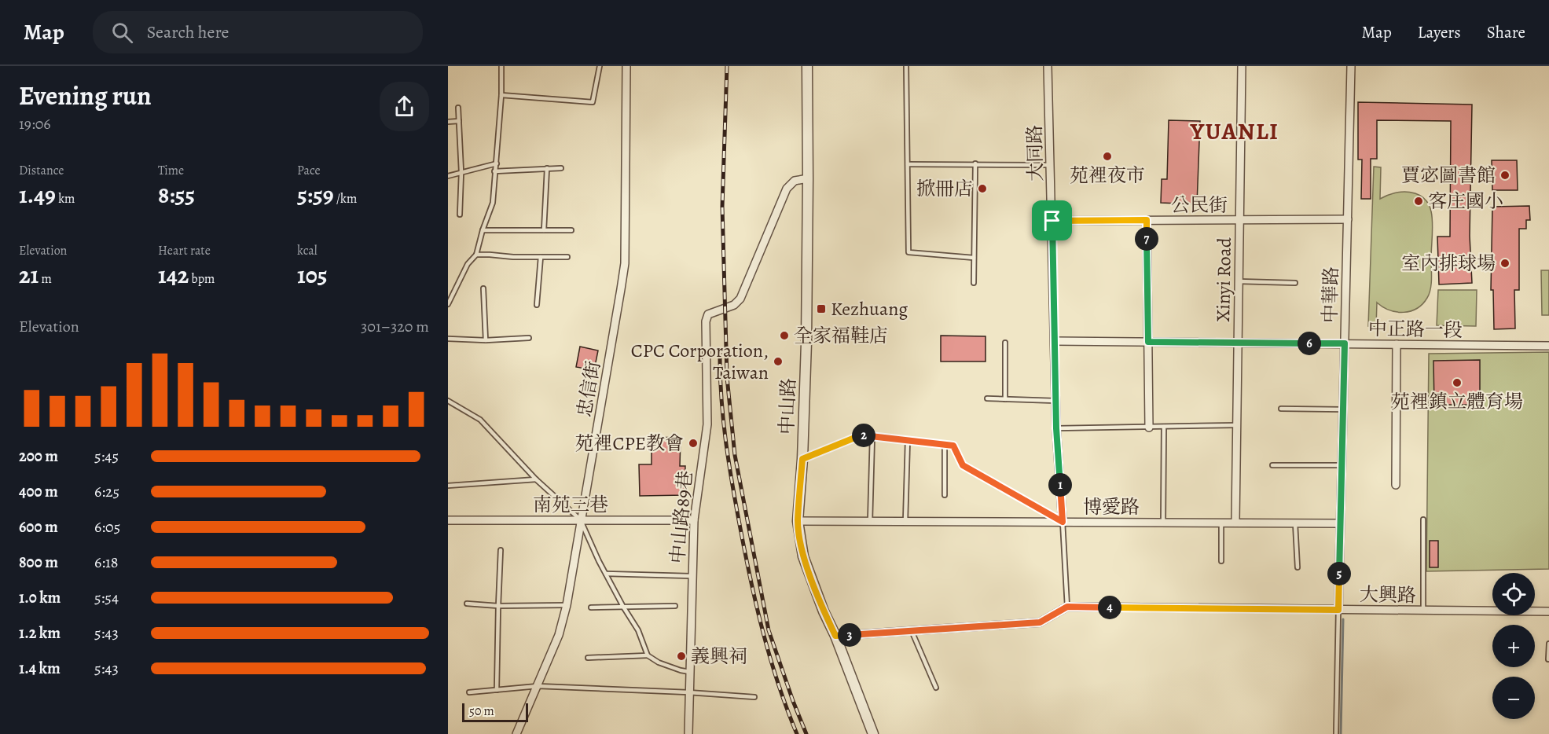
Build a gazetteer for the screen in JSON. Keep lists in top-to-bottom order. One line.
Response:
{"streets":{"street":["大同路","公民街","Xinyi Road","中華路","中正路一段","忠信街","中山路","南苑三巷","博愛路","中山路89巷","大興路"]},"crossings":[["大同路","公民街"],["大同路","中正路一段"],["大同路","博愛路"],["大同路","大興路"],["公民街","Xinyi Road"],["公民街","中華路"],["Xinyi Road","中正路一段"],["Xinyi Road","博愛路"],["中華路","中正路一段"],["中華路","博愛路"],["中華路","大興路"],["忠信街","南苑三巷"],["中山路","博愛路"],["中山路","中山路89巷"],["南苑三巷","中山路89巷"]],"districts":["YUANLI"],"places":{"other":["苑裡夜市","賈宓圖書館","掀冊店","客庄國小","室內排球場","全家福鞋店","CPC Corporation, Taiwan","苑裡鎮立體育場","苑裡CPE教會","義興祠"],"transit":["Kezhuang"]},"scale_bar":"50 m","page":{"header":"Map","search":"Search here","nav":["Map","Layers","Share"],"heading":["Evening run","19:06"],"stats":[["Distance","1.49 km"],["Time","8:55"],["Pace","5:59 /km"],["Elevation","21 m"],["Heart rate","142 bpm"],["kcal","105"]],"pins":["7","6","2","1","5","4","3"],"chart":["Elevation","301–320 m"],"list":[{"name":"200 m","note":"5:45"},{"name":"400 m","note":"6:25"},{"name":"600 m","note":"6:05"},{"name":"800 m","note":"6:18"},{"name":"1.0 km","note":"5:54"},{"name":"1.2 km","note":"5:43"},{"name":"1.4 km","note":"5:43"}],"map_buttons":["+","−"],"scale":"50 m"}}
